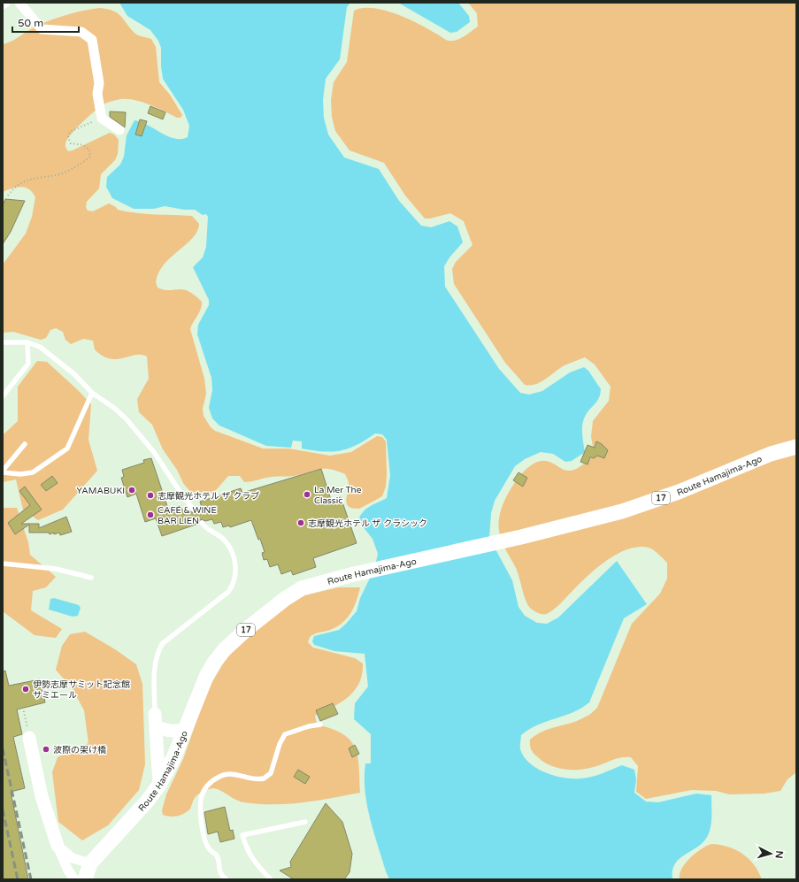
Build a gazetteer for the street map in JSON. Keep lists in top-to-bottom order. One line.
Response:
{"streets":{"main road":["Route Hamajima-Ago","17"]},"places":["YAMABUKI","La Mer The Classic","志摩観光ホテル ザ クラブ","CAFÉ & WINE BAR LIEN","志摩観光ホテル ザ クラシック","伊勢志摩サミット記念館 サミエール","波際の架け橋"],"scale_bar":"50 m","north":"right"}
